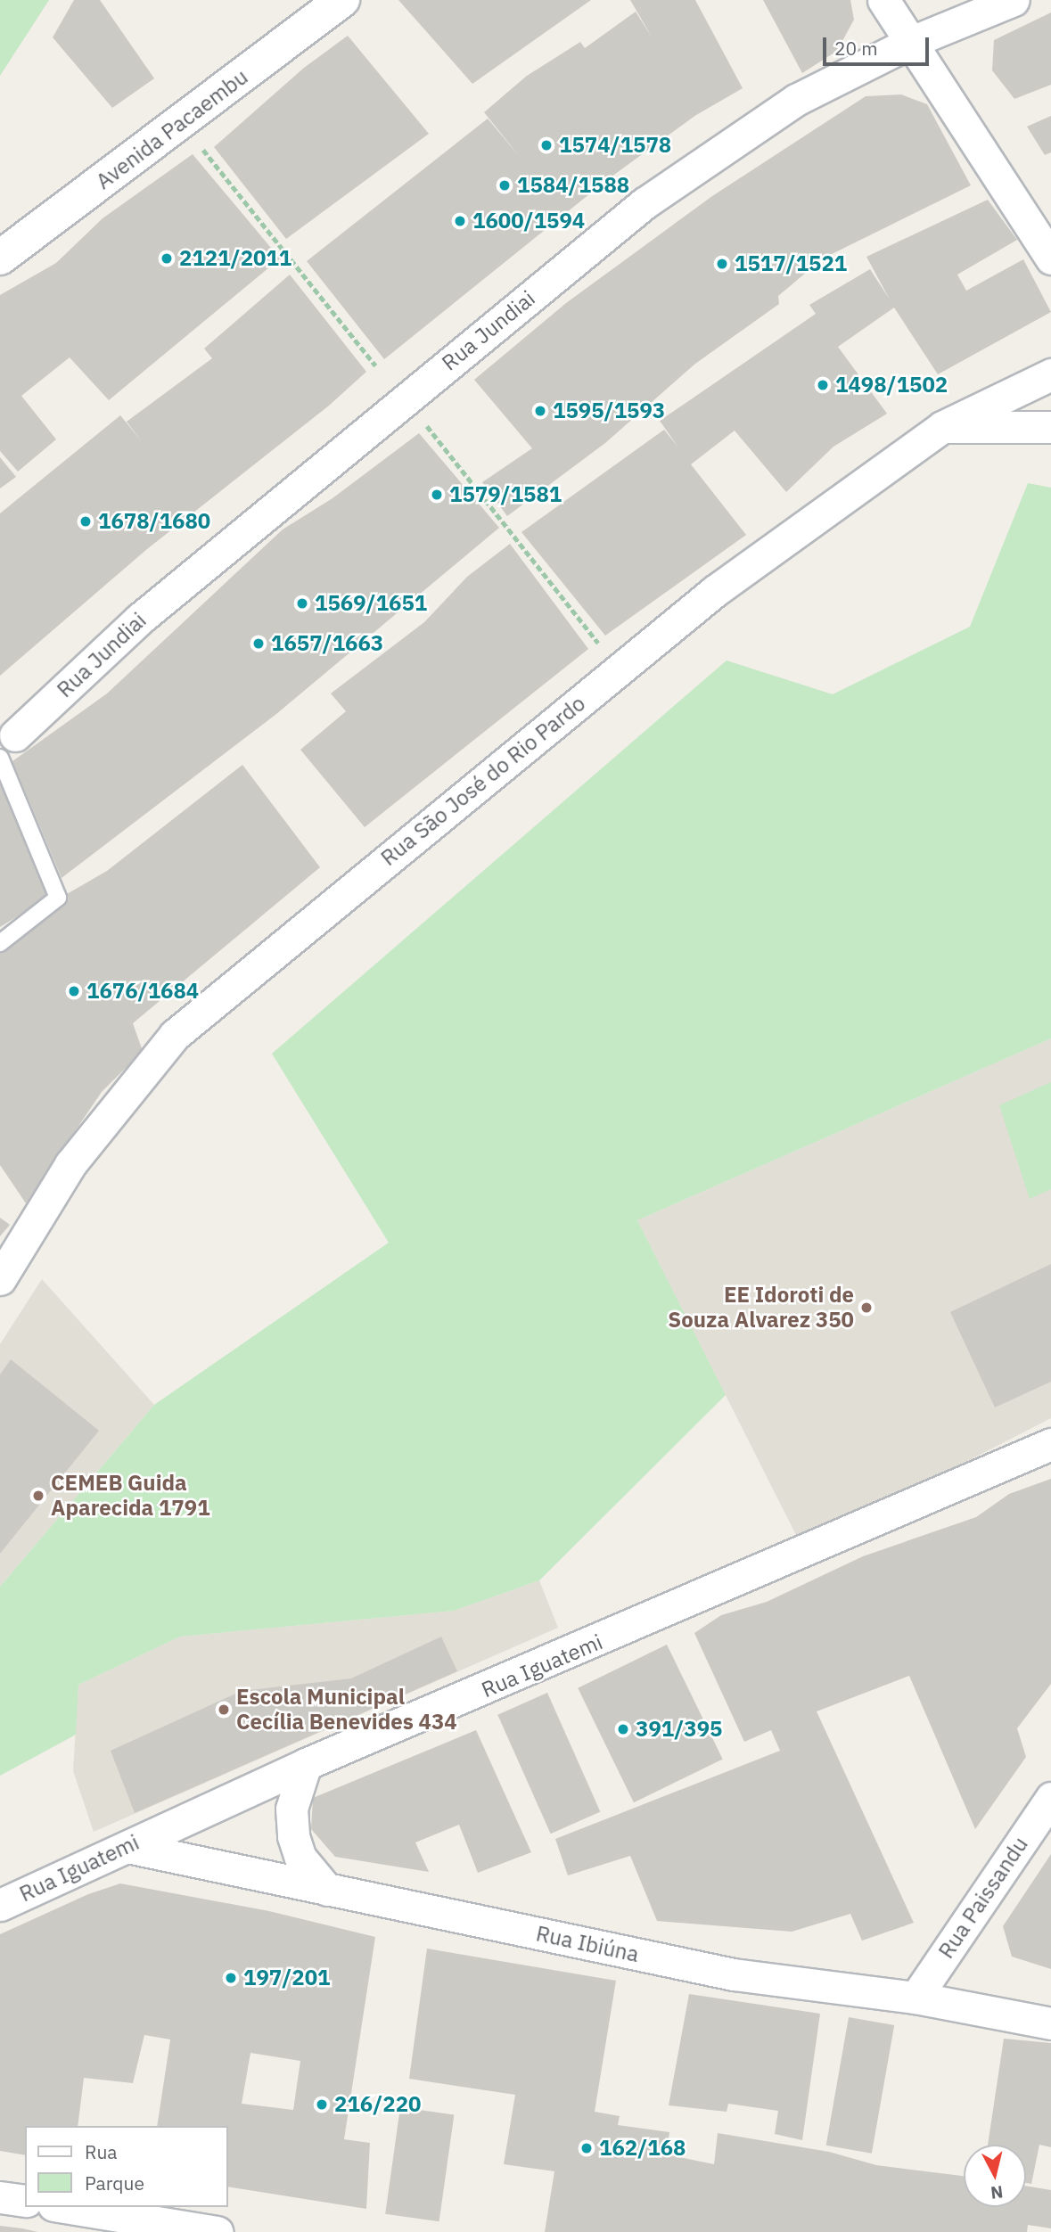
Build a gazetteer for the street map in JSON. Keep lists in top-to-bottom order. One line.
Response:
{"streets":{"main road":["Avenida Pacaembu"],"street":["Rua Jundiai","Rua São José do Rio Pardo","Rua Iguatemi","Rua Paissandu","Rua Ibiúna"]},"crossings":[["Rua Iguatemi","Rua Ibiúna"],["Rua Paissandu","Rua Ibiúna"]],"places":["1574/1578","1584/1588","1600/1594","2121/2011","1517/1521","1498/1502","1595/1593","1579/1581","1678/1680","1569/1651","1657/1663","1676/1684","EE Idoroti de Souza Alvarez 350","CEMEB Guida Aparecida 1791","Escola Municipal Cecília Benevides 434","391/395","197/201","216/220","162/168"],"legend":["Rua","Parque"],"scale_bar":"20 m","north":"bottom"}
